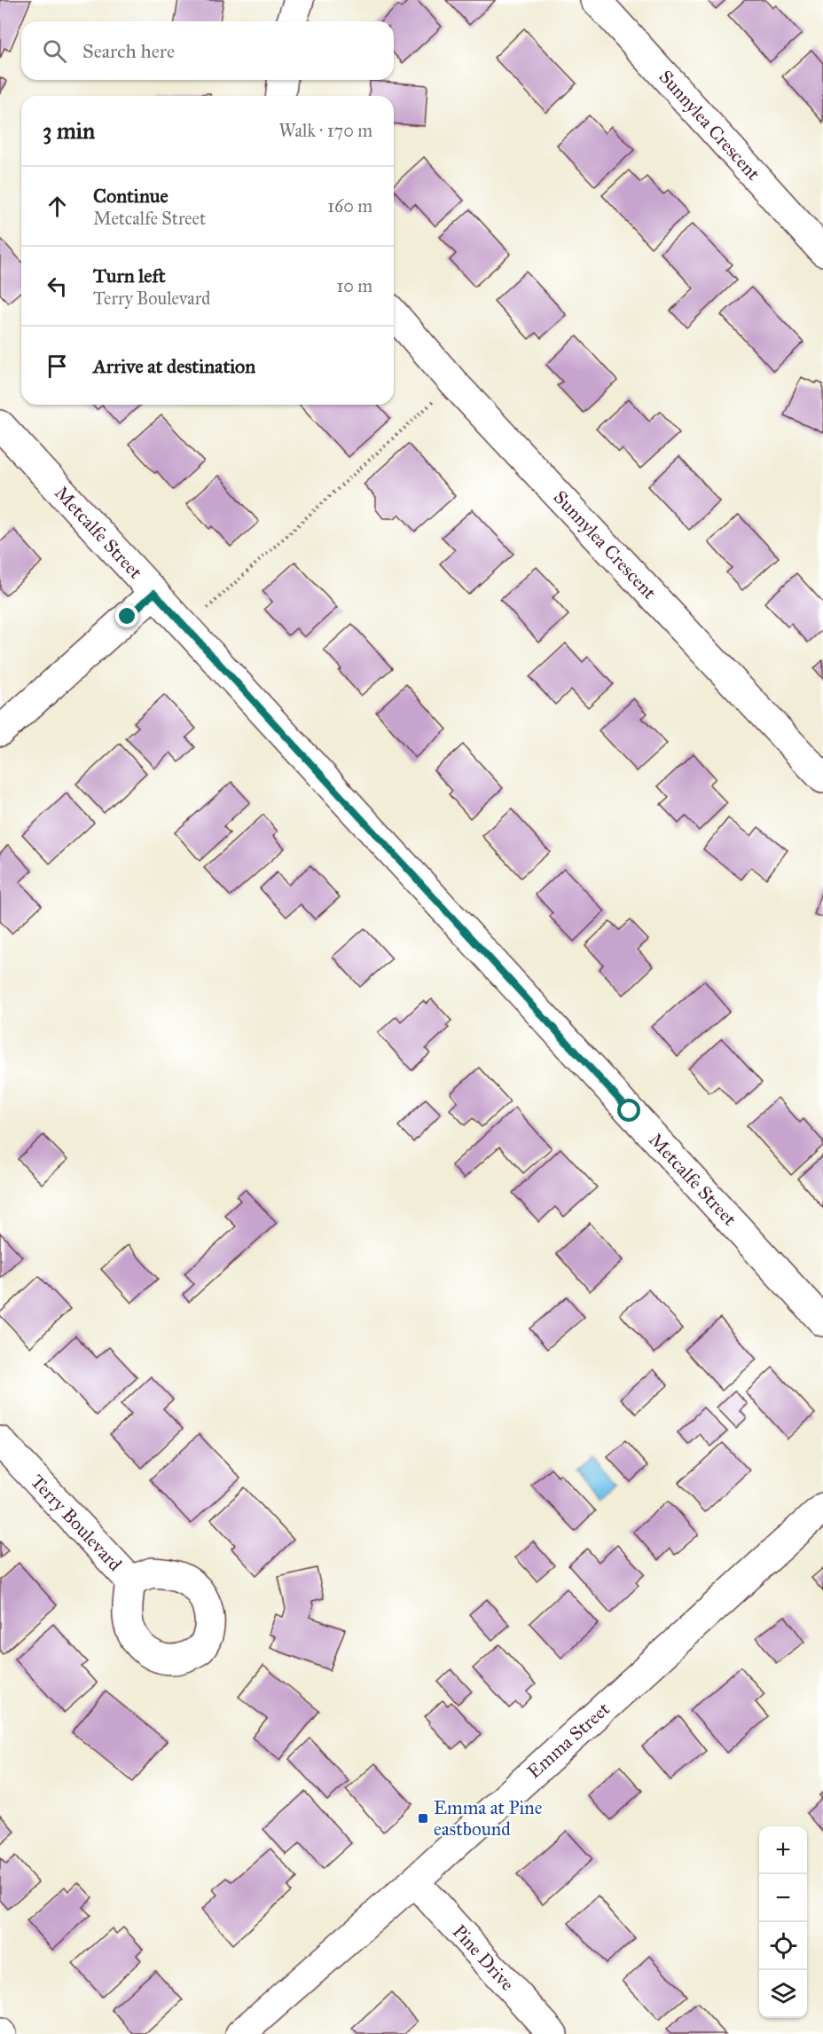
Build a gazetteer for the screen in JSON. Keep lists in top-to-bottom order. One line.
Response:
{"streets":{"street":["Sunnylea Crescent","Metcalfe Street","Terry Boulevard","Emma Street","Pine Drive"]},"crossings":[["Emma Street","Pine Drive"]],"places":{"transit":["Emma at Pine eastbound"]},"page":{"search":"Search here","heading":["3 min","Walk · 170 m"],"list":[["Continue","Metcalfe Street","160 m"],["Turn left","Terry Boulevard","10 m"],"Arrive at destination"],"map_buttons":["+","−"]}}
